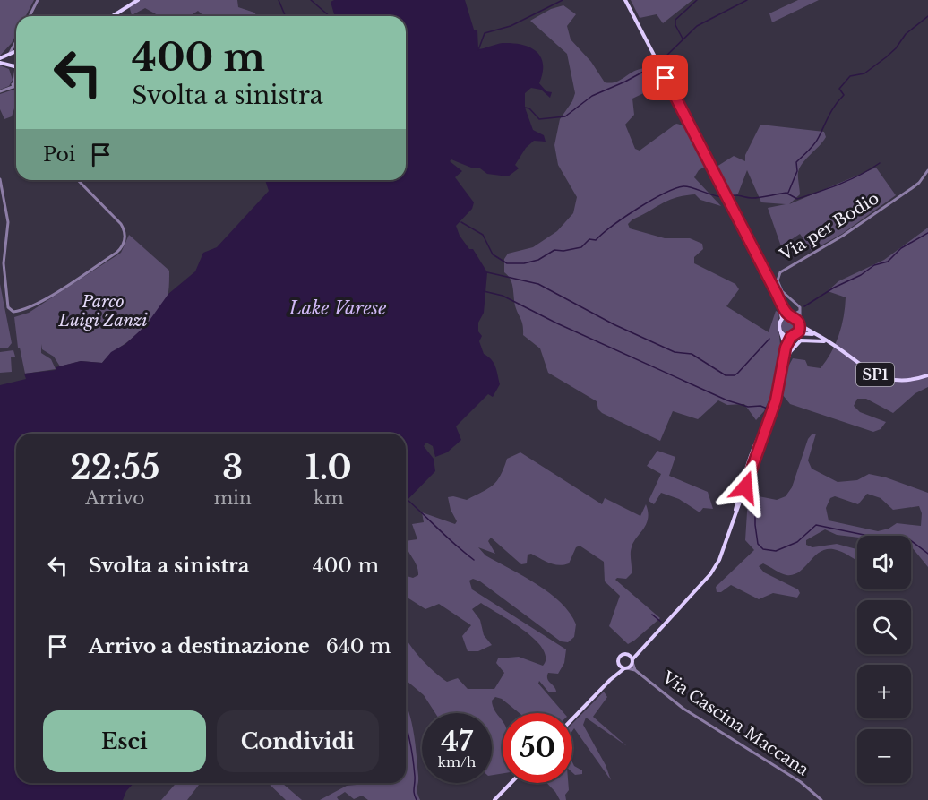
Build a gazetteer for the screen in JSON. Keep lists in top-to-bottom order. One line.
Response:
{"streets":{"main road":["SP1"],"street":["Via per Bodio","Via Cascina Maccana"]},"water":["Lake Varese"],"parks":["Parco Luigi Zanzi"],"page":{"turn":["400 m","Svolta a sinistra"],"then":"Poi","eta":["22:55","Arrivo","3","min","1.0","km"],"list":[{"name":"Svolta a sinistra","value":"400 m"},{"name":"Arrivo a destinazione","value":"640 m"}],"map_buttons":["+","−"],"buttons":["Esci","Condividi"],"speed":"47 km/h","limit":"50"}}
